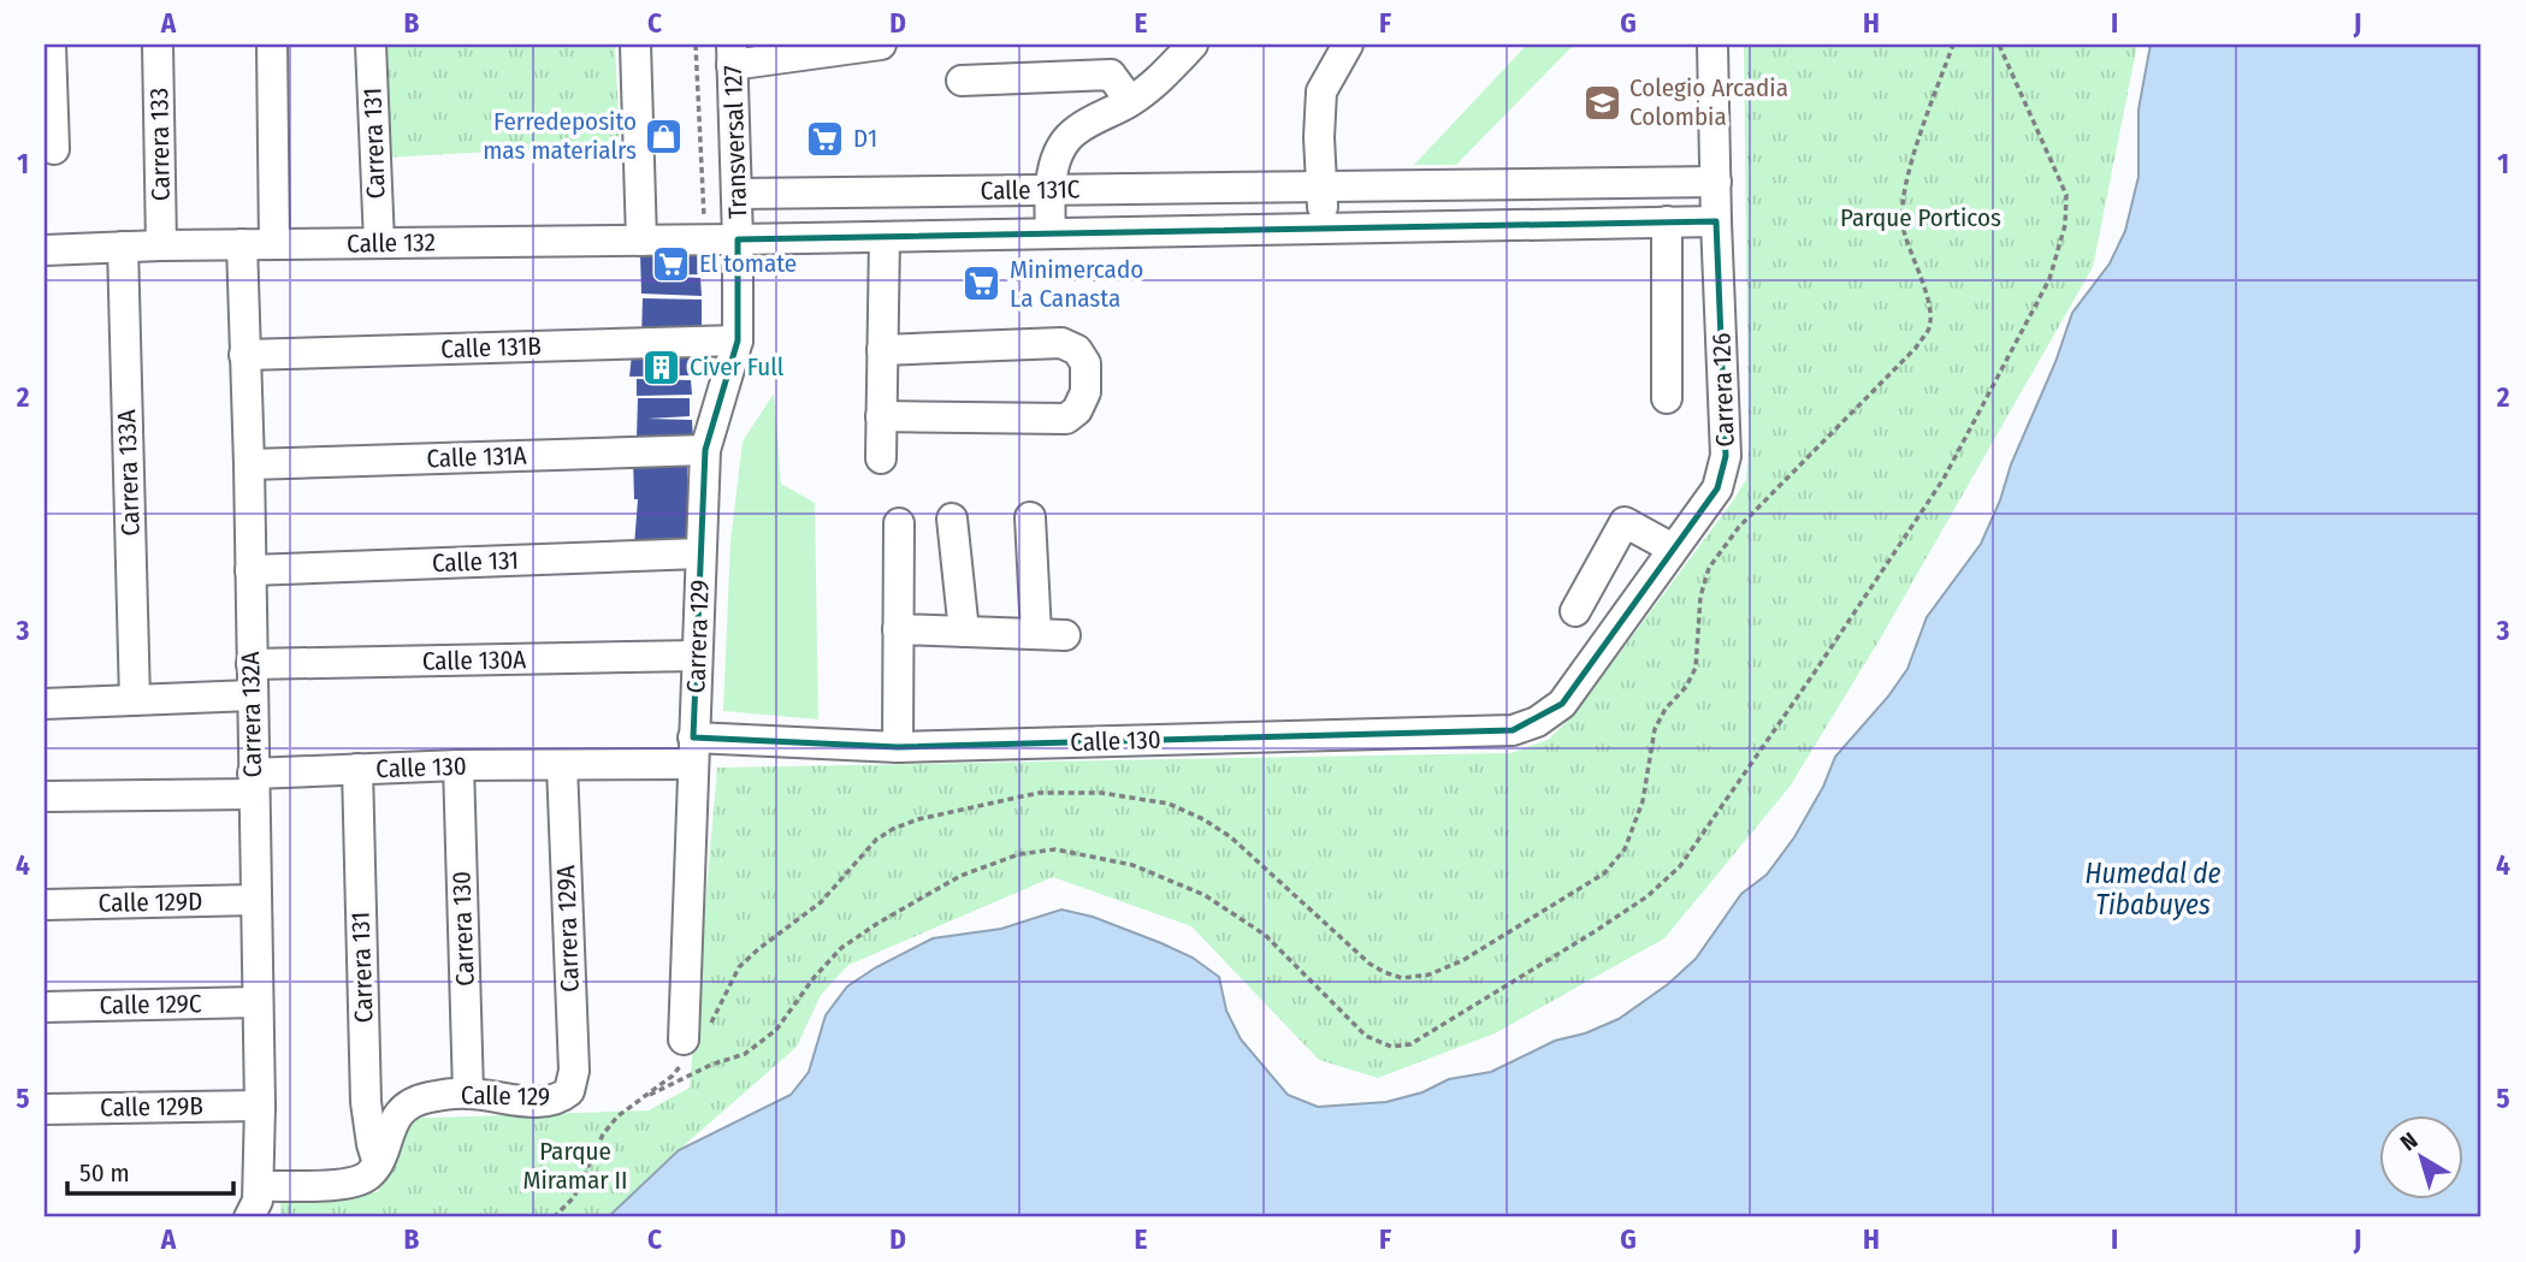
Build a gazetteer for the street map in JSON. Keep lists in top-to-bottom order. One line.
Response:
{"streets":{"street":["Transversal 127","Carrera 131","Carrera 133","Calle 131C","Calle 132","Calle 131B","Carrera 126","Calle 131A","Carrera 133A","Calle 131","Carrera 129","Calle 130A","Carrera 132A","Calle 130","Calle 129D","Carrera 130","Carrera 129A","Calle 129C","Calle 129","Calle 129B"]},"crossings":[["Transversal 127","Calle 131C"],["Transversal 127","Calle 132"],["Transversal 127","Carrera 129"],["Carrera 131","Calle 132"],["Carrera 131","Calle 130"],["Carrera 131","Calle 129"],["Carrera 133","Calle 132"],["Calle 131C","Calle 132"],["Calle 131C","Carrera 126"],["Calle 131C","Carrera 129"],["Calle 132","Carrera 133A"],["Calle 132","Carrera 129"],["Calle 132","Carrera 132A"],["Calle 131B","Carrera 129"],["Calle 131B","Carrera 132A"],["Carrera 126","Calle 130"],["Calle 131A","Carrera 129"],["Calle 131A","Carrera 132A"],["Calle 131","Carrera 129"],["Calle 131","Carrera 132A"],["Carrera 129","Calle 130A"],["Carrera 129","Calle 130"],["Calle 130A","Carrera 132A"],["Carrera 132A","Calle 130"],["Carrera 132A","Calle 129D"],["Carrera 132A","Calle 129C"],["Carrera 132A","Calle 129B"],["Calle 130","Carrera 130"],["Calle 130","Carrera 129A"],["Carrera 130","Calle 129"],["Carrera 129A","Calle 129"]],"water":["Humedal de Tibabuyes"],"parks":["Parque Porticos","Parque Miramar II"],"places":{"school or university":["Colegio Arcadia Colombia"],"shop":["Ferredeposito mas materialrs"],"supermarket":["D1","El tomate","Minimercado La Canasta"],"building":["Civer Full"]},"scale_bar":"50 m","north":"top left","grid":{"columns":["A","B","C","D","E","F","G","H","I","J"],"rows":["1","2","3","4","5"]}}
